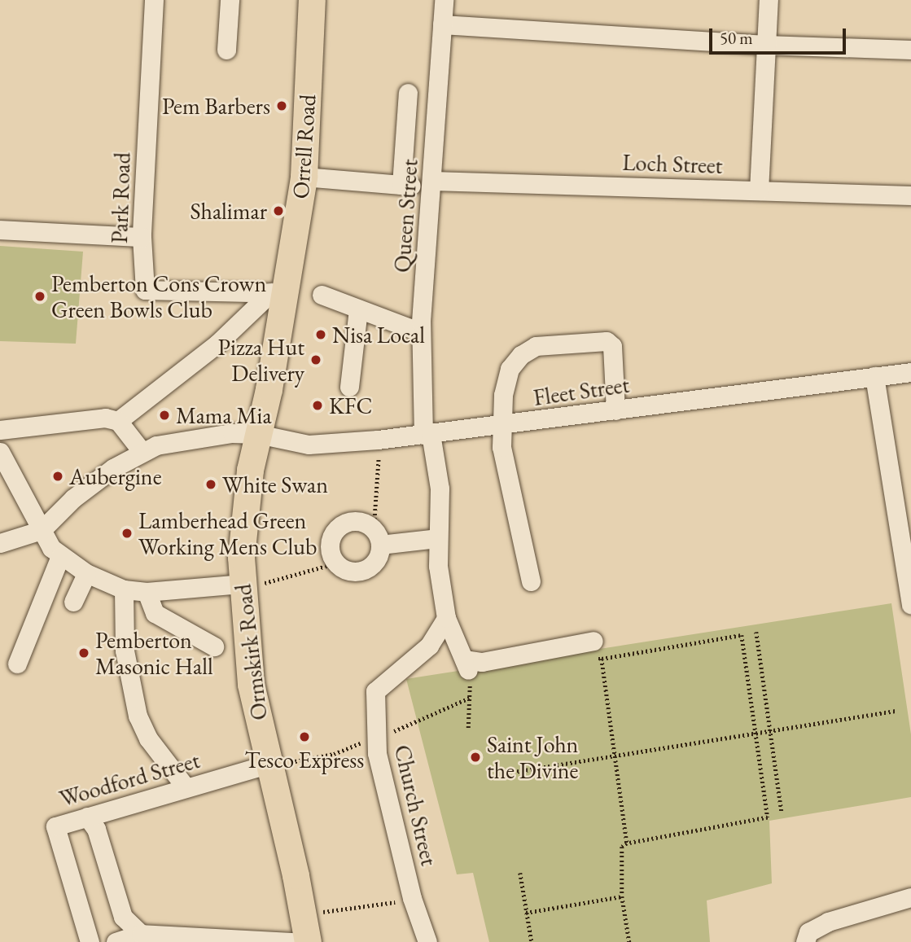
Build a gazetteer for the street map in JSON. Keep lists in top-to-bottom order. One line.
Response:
{"streets":{"highway":["Orrell Road","Ormskirk Road"],"street":["Loch Street","Park Road","Queen Street","Fleet Street","Woodford Street","Church Street"]},"crossings":[["Orrell Road","Park Road"],["Orrell Road","Ormskirk Road"],["Loch Street","Queen Street"],["Park Road","Ormskirk Road"],["Queen Street","Fleet Street"],["Fleet Street","Ormskirk Road"],["Ormskirk Road","Woodford Street"]],"places":["Pem Barbers","Shalimar","Pemberton Cons Crown Green Bowls Club","Nisa Local","Pizza Hut Delivery","KFC","Mama Mia","Aubergine","White Swan","Lamberhead Green Working Mens Club","Pemberton Masonic Hall","Tesco Express","Saint John the Divine"],"scale_bar":"50 m"}
